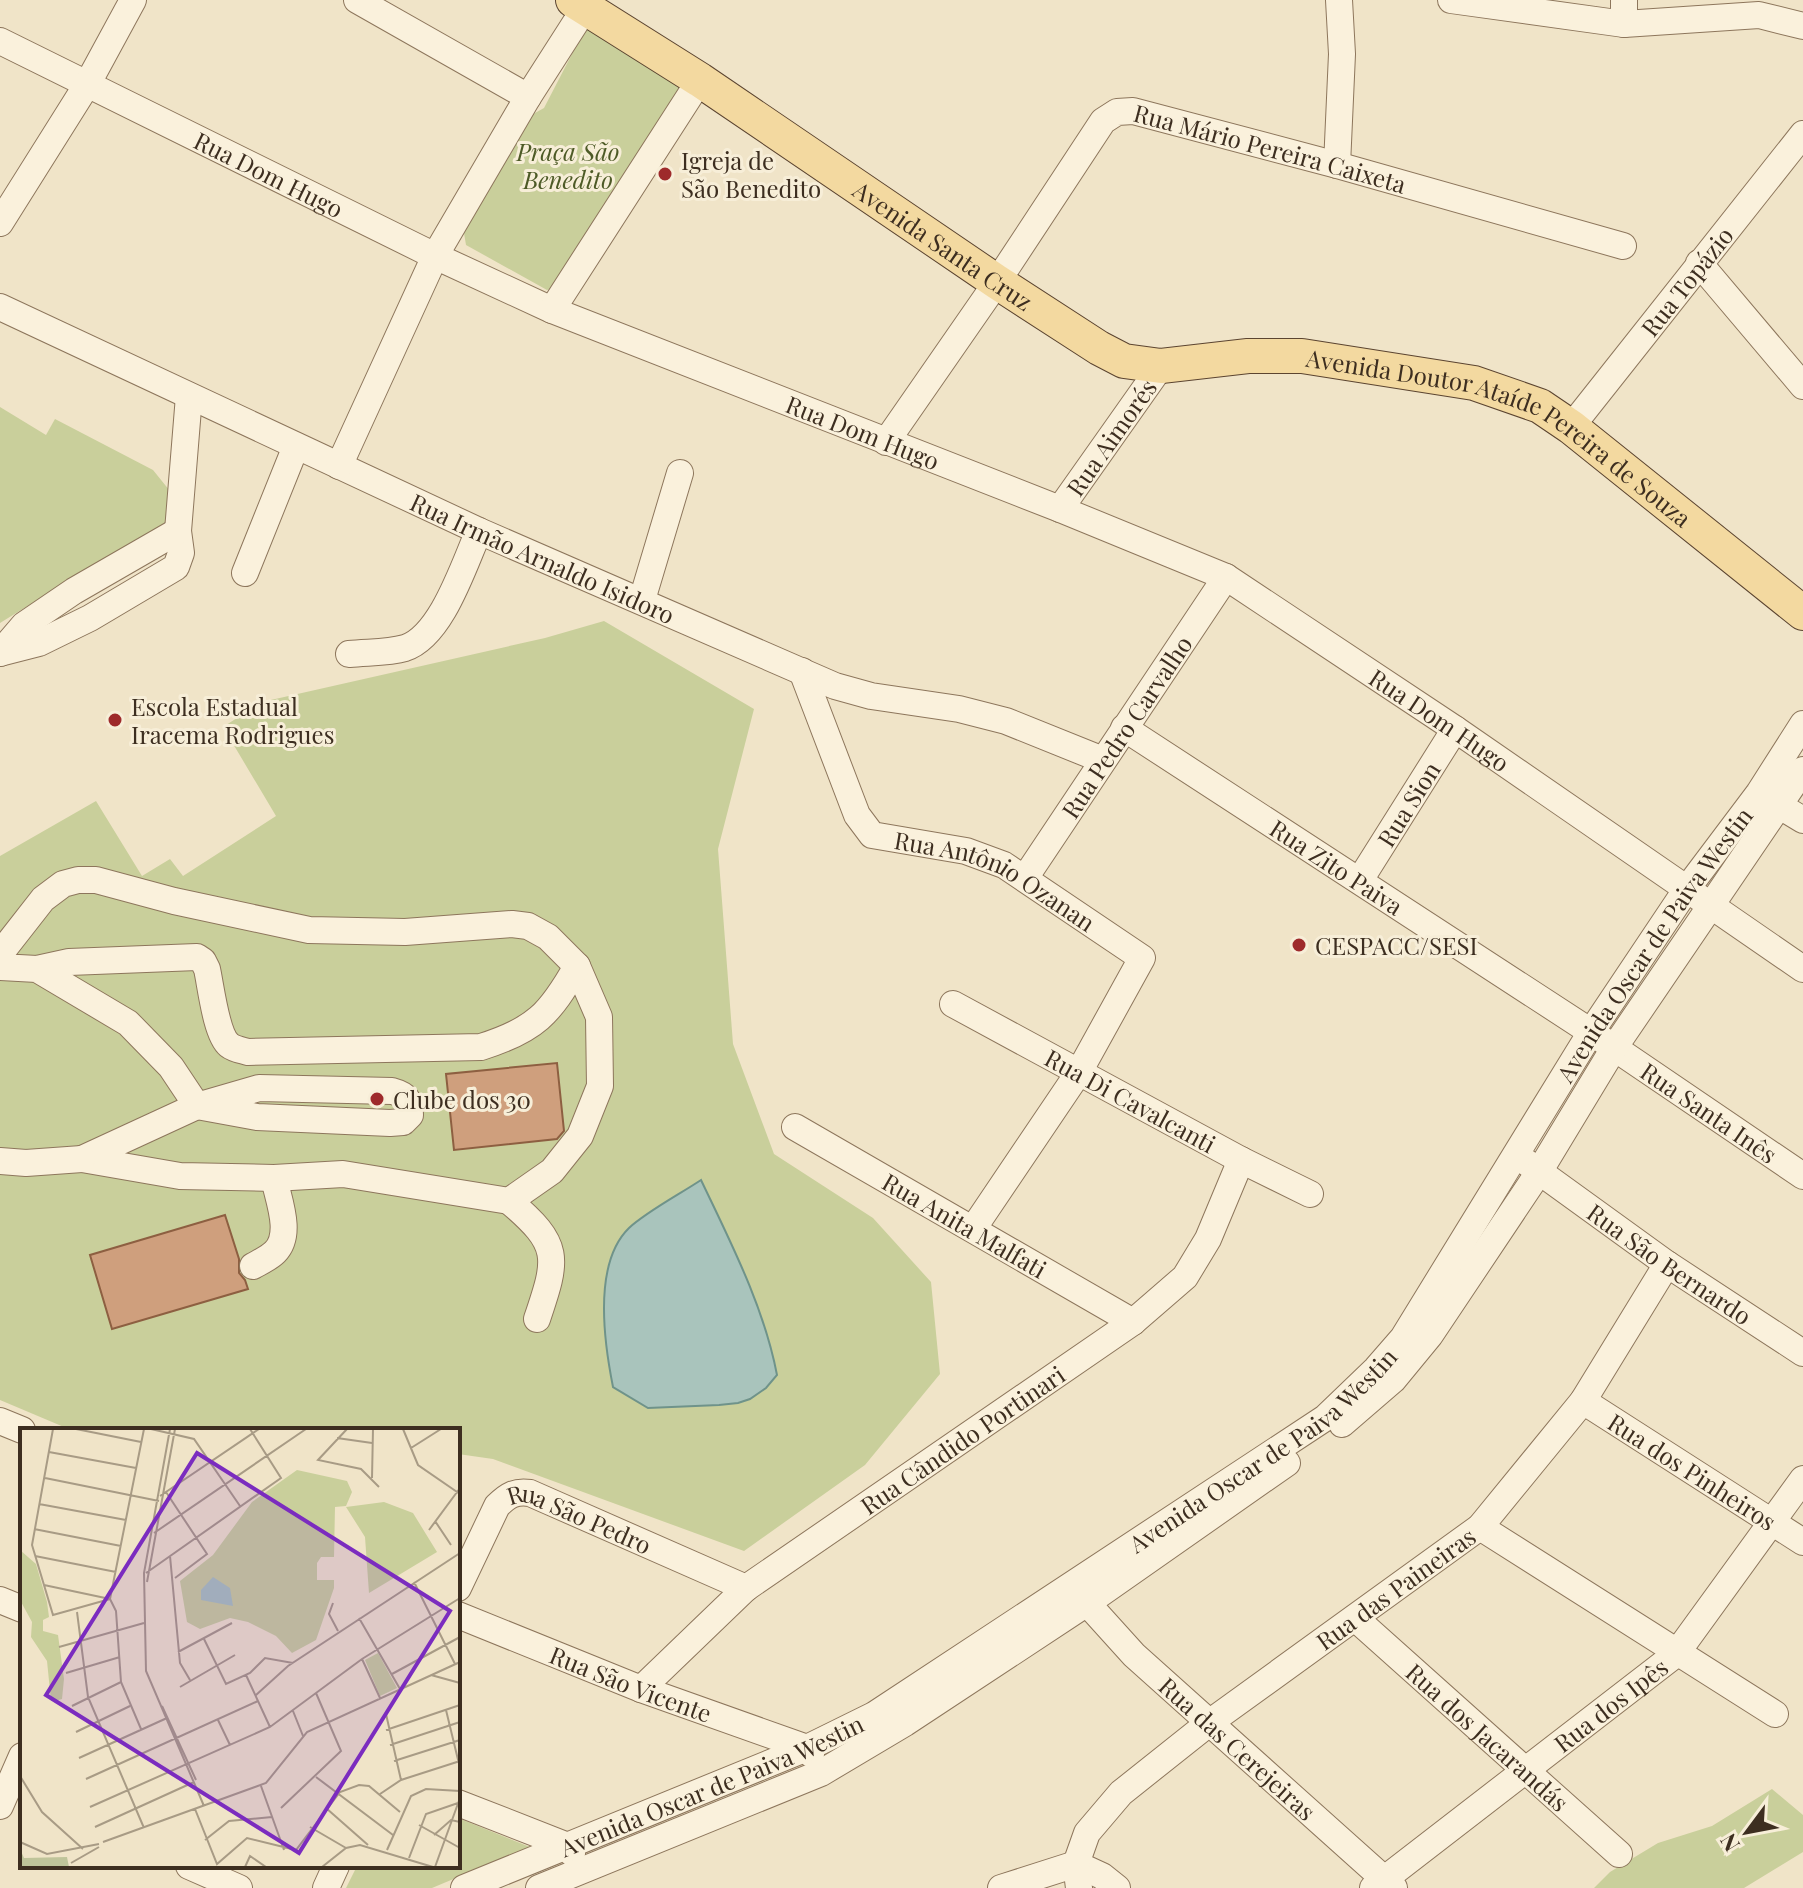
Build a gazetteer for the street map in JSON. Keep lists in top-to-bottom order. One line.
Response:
{"streets":{"main road":["Avenida Santa Cruz","Avenida Doutor Ataíde Pereira de Souza"],"street":["Rua Mário Pereira Caixeta","Rua Dom Hugo","Rua Topázio","Rua Aimorés","Rua Irmão Arnaldo Isidoro","Rua Pedro Carvalho","Rua Sion","Rua Zito Paiva","Rua Antônio Ozanan","Avenida Oscar de Paiva Westin","Rua Di Cavalcanti","Rua Santa Inês","Rua Anita Malfati","Rua São Bernardo","Rua Cândido Portinari","Rua dos Pinheiros","Rua São Pedro","Rua das Paineiras","Rua São Vicente","Rua dos Ipês","Rua dos Jacarandás","Rua das Cerejeiras"]},"crossings":[["Rua Mário Pereira Caixeta","Rua Dom Hugo"],["Rua Mário Pereira Caixeta","Avenida Santa Cruz"],["Rua Dom Hugo","Rua Aimorés"],["Rua Dom Hugo","Rua Pedro Carvalho"],["Rua Dom Hugo","Rua Sion"],["Rua Dom Hugo","Avenida Oscar de Paiva Westin"],["Avenida Santa Cruz","Rua Aimorés"],["Avenida Santa Cruz","Avenida Doutor Ataíde Pereira de Souza"],["Rua Topázio","Avenida Doutor Ataíde Pereira de Souza"],["Rua Aimorés","Avenida Doutor Ataíde Pereira de Souza"],["Rua Irmão Arnaldo Isidoro","Rua Pedro Carvalho"],["Rua Irmão Arnaldo Isidoro","Rua Antônio Ozanan"],["Rua Pedro Carvalho","Rua Zito Paiva"],["Rua Pedro Carvalho","Rua Antônio Ozanan"],["Rua Sion","Rua Zito Paiva"],["Rua Zito Paiva","Avenida Oscar de Paiva Westin"],["Rua Zito Paiva","Rua Santa Inês"],["Rua Antônio Ozanan","Rua Di Cavalcanti"],["Avenida Oscar de Paiva Westin","Rua Santa Inês"],["Avenida Oscar de Paiva Westin","Rua São Bernardo"],["Avenida Oscar de Paiva Westin","Rua São Vicente"],["Avenida Oscar de Paiva Westin","Rua das Cerejeiras"],["Rua Di Cavalcanti","Rua Cândido Portinari"],["Rua Anita Malfati","Rua Cândido Portinari"],["Rua São Bernardo","Rua das Paineiras"],["Rua Cândido Portinari","Rua São Pedro"],["Rua Cândido Portinari","Rua São Vicente"],["Rua dos Pinheiros","Rua das Paineiras"],["Rua dos Pinheiros","Rua dos Ipês"],["Rua das Paineiras","Rua dos Jacarandás"],["Rua das Paineiras","Rua das Cerejeiras"],["Rua dos Ipês","Rua dos Jacarandás"],["Rua dos Ipês","Rua das Cerejeiras"]],"parks":["Praça São Benedito"],"places":["Igreja de São Benedito","Escola Estadual Iracema Rodrigues","CESPACC/SESI","Clube dos 30"],"north":"bottom left"}
